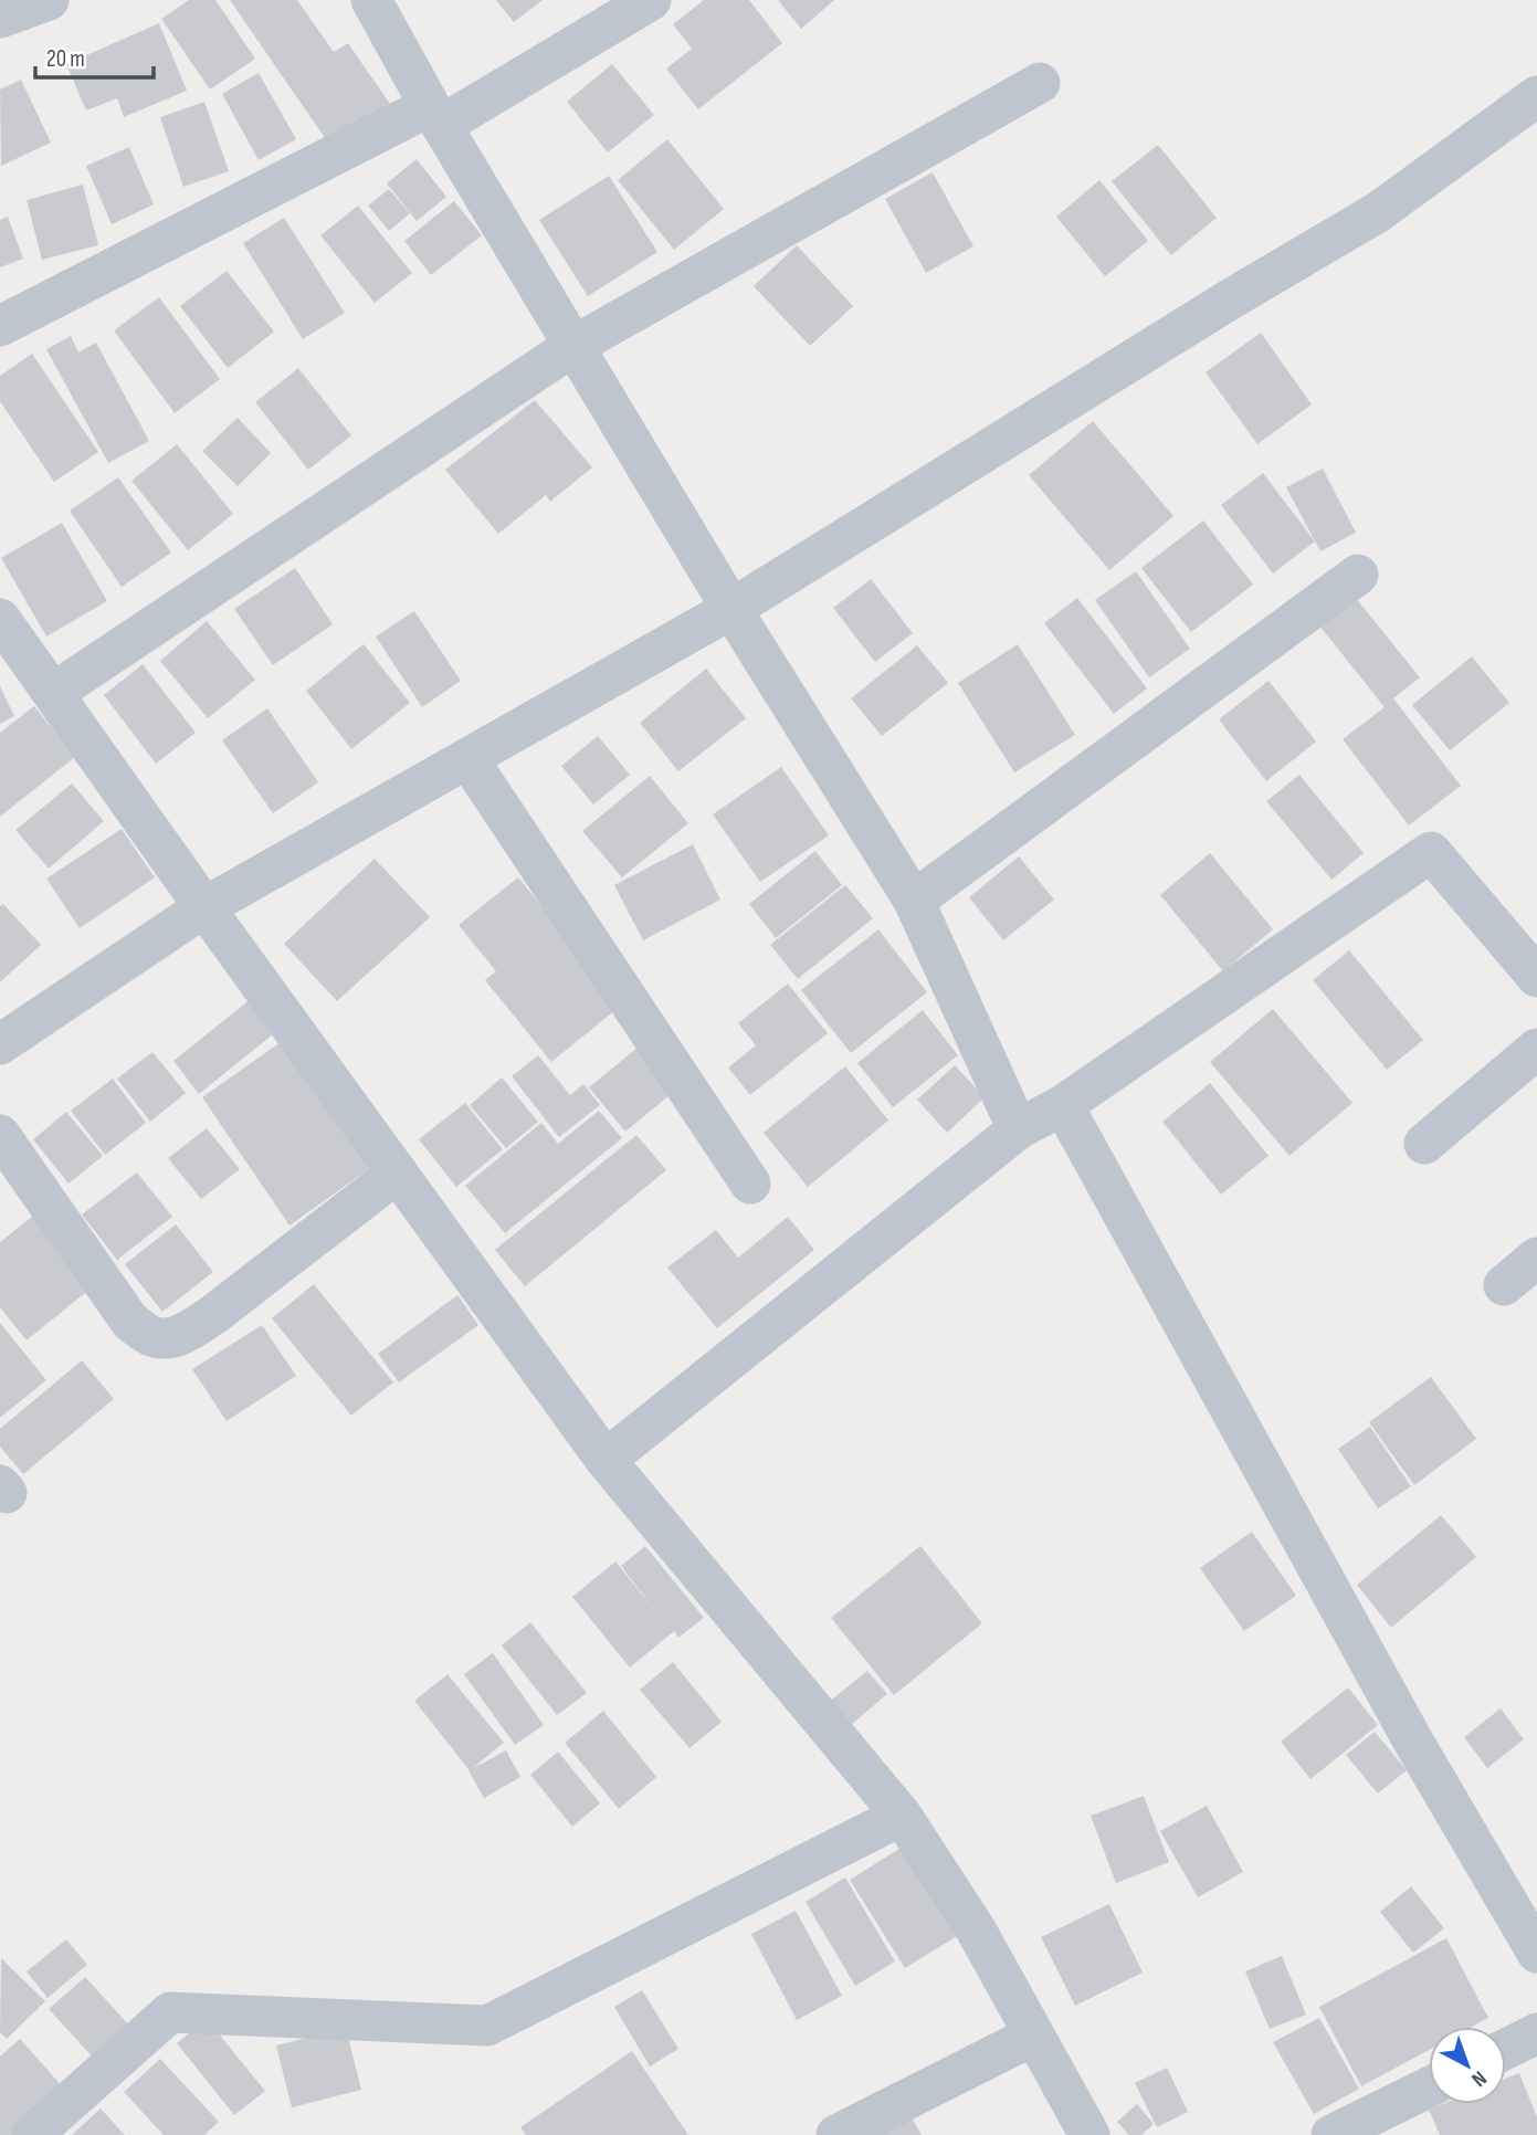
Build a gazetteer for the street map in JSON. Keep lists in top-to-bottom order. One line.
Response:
{"scale_bar":"20 m","north":"bottom right"}
